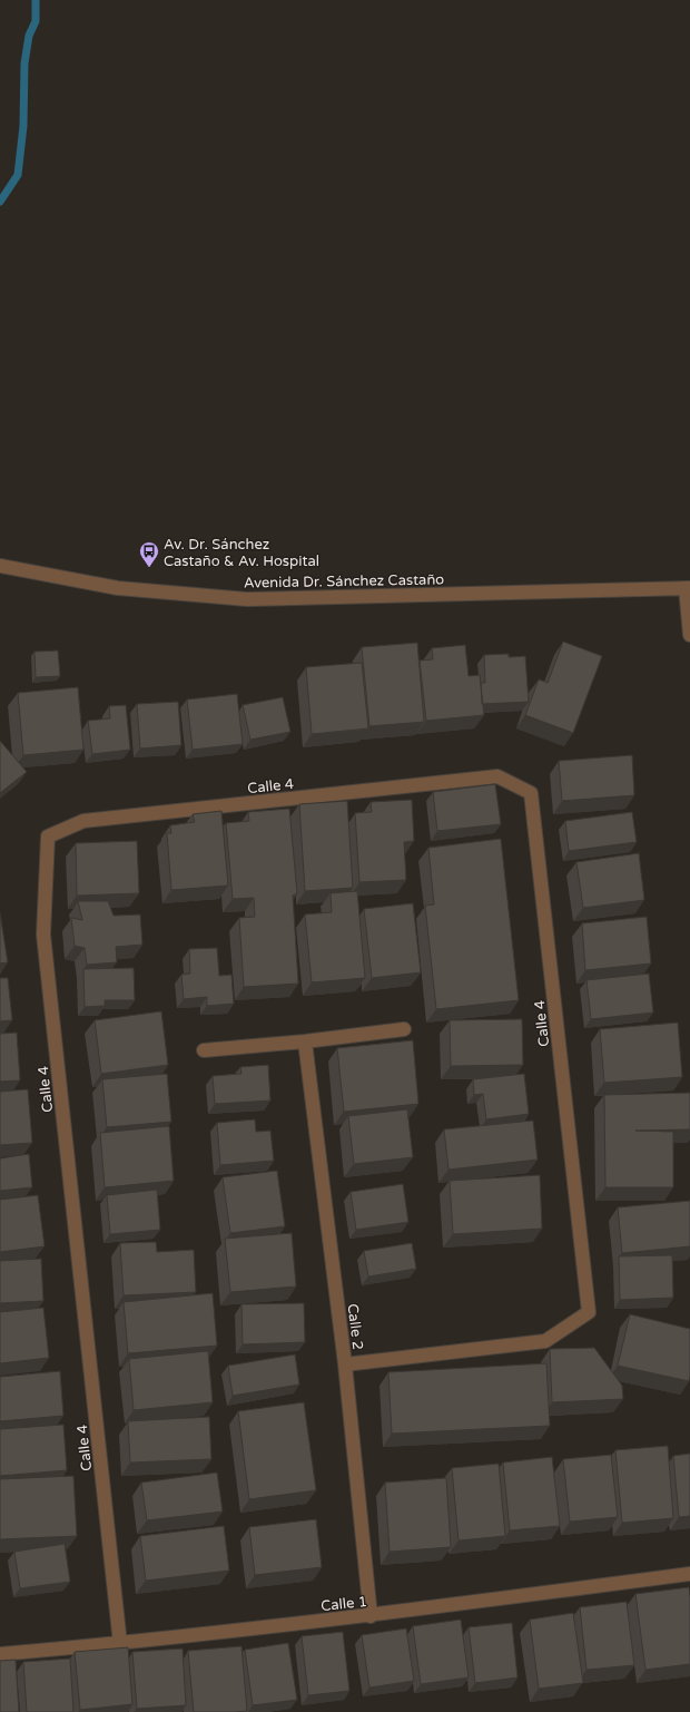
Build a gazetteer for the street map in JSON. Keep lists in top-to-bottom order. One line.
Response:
{"streets":{"street":["Avenida Dr. Sánchez Castaño","Calle 4","Calle 2","Calle 1"]},"crossings":[["Calle 4","Calle 2"],["Calle 4","Calle 1"],["Calle 2","Calle 1"]],"places":{"bus stop":["Av. Dr. Sánchez Castaño & Av. Hospital"]}}
